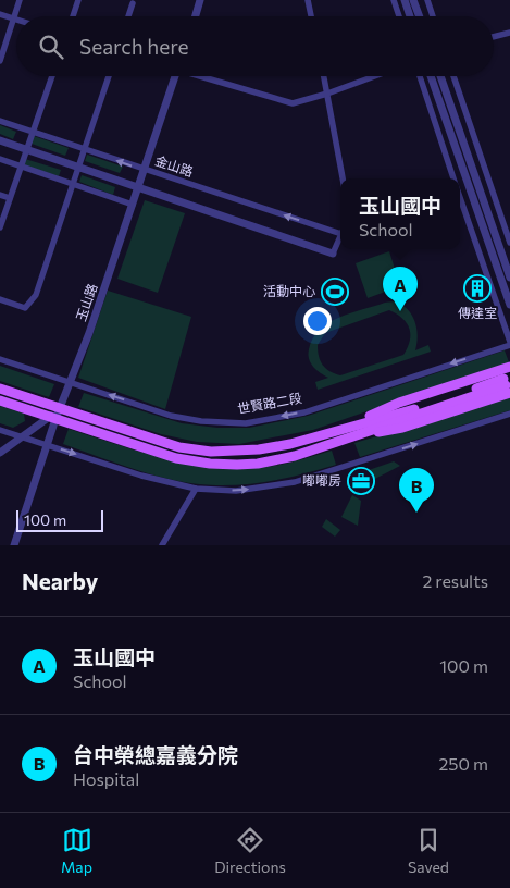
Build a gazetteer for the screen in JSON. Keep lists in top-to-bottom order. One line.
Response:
{"streets":{"street":["金山路","玉山路","世賢路二段"]},"crossings":[["金山路","玉山路"],["玉山路","世賢路二段"]],"one_way":["世賢路二段"],"places":{"building":["傳達室"],"sports":["活動中心"],"office":["嘟嘟房"]},"scale_bar":"100 m","page":{"search":"Search here","popup":["玉山國中","School"],"pins":["A","B"],"scale":"100 m","heading":["Nearby","2 results"],"list":[{"mark":"A","name":"玉山國中","note":"School","value":"100 m"},{"mark":"B","name":"台中榮總嘉義分院","note":"Hospital","value":"250 m"}],"nav":["Map","Directions","Saved"]}}
